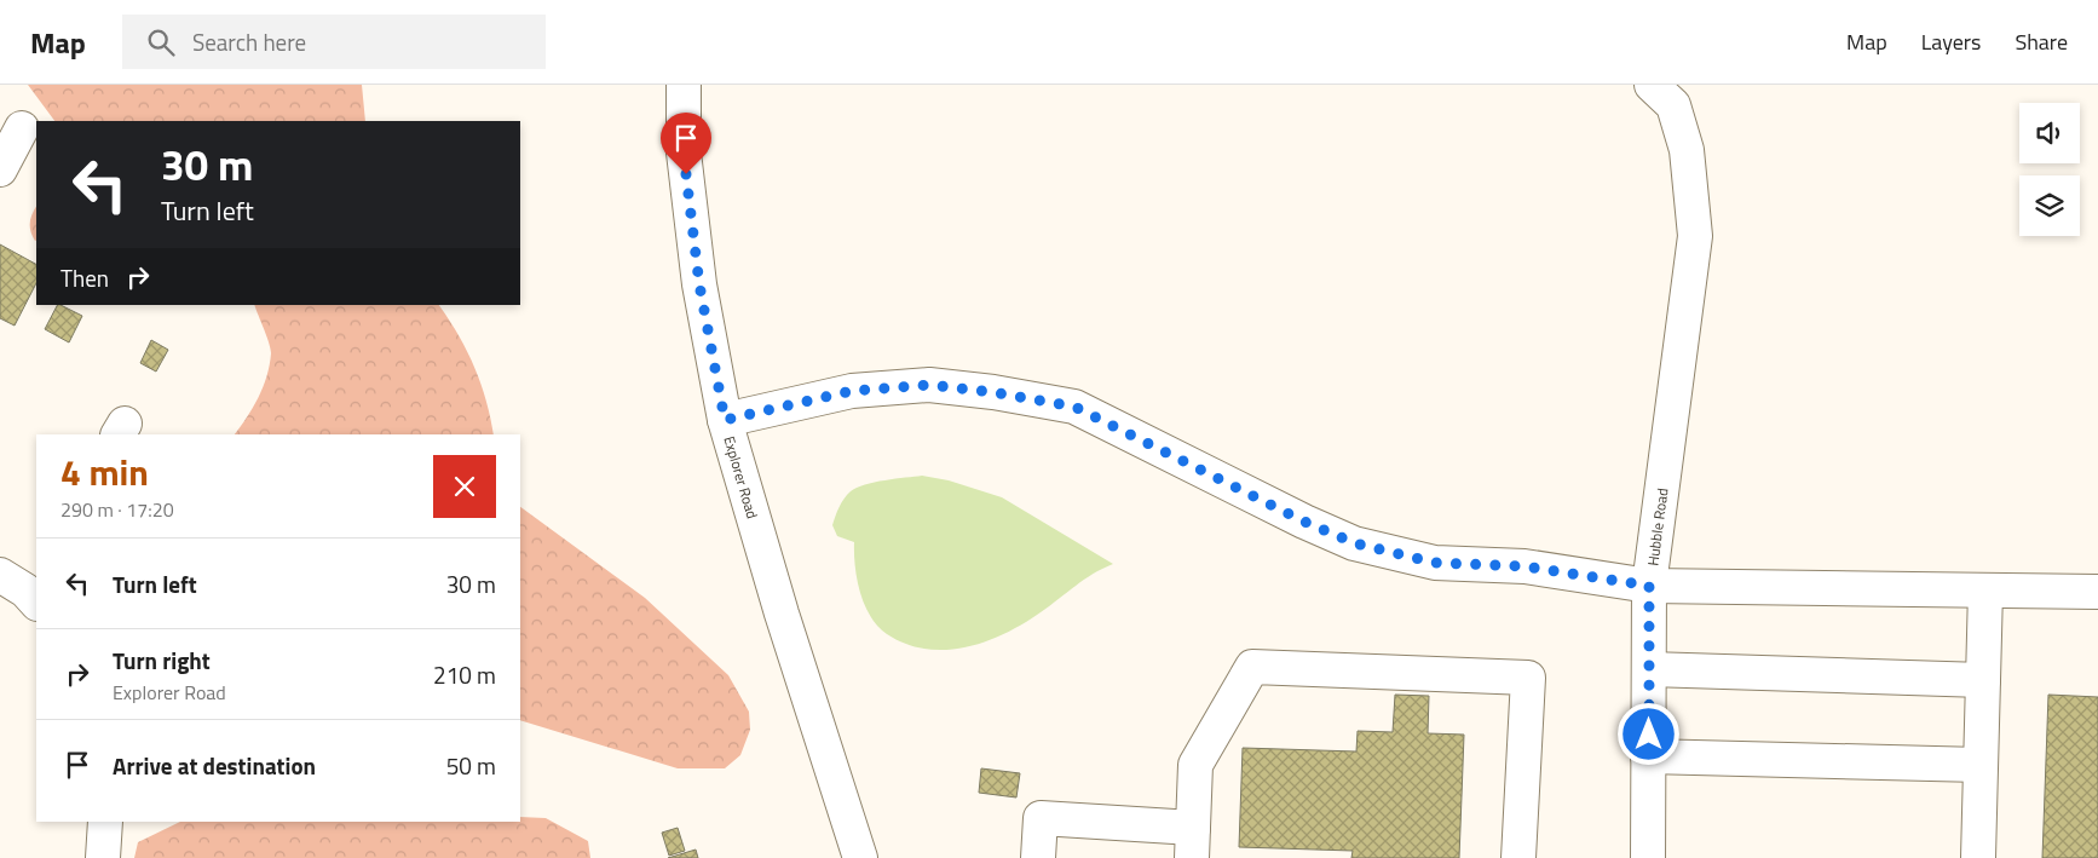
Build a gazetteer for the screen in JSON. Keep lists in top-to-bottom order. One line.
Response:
{"streets":{"street":["Explorer Road","Hubble Road"]},"page":{"header":"Map","search":"Search here","nav":["Map","Layers","Share"],"turn":["30 m","Turn left"],"then":"Then","heading":["4 min","290 m · 17:20"],"list":[{"name":"Turn left","value":"30 m"},{"name":"Turn right","note":"Explorer Road","value":"210 m"},{"name":"Arrive at destination","value":"50 m"}]}}
